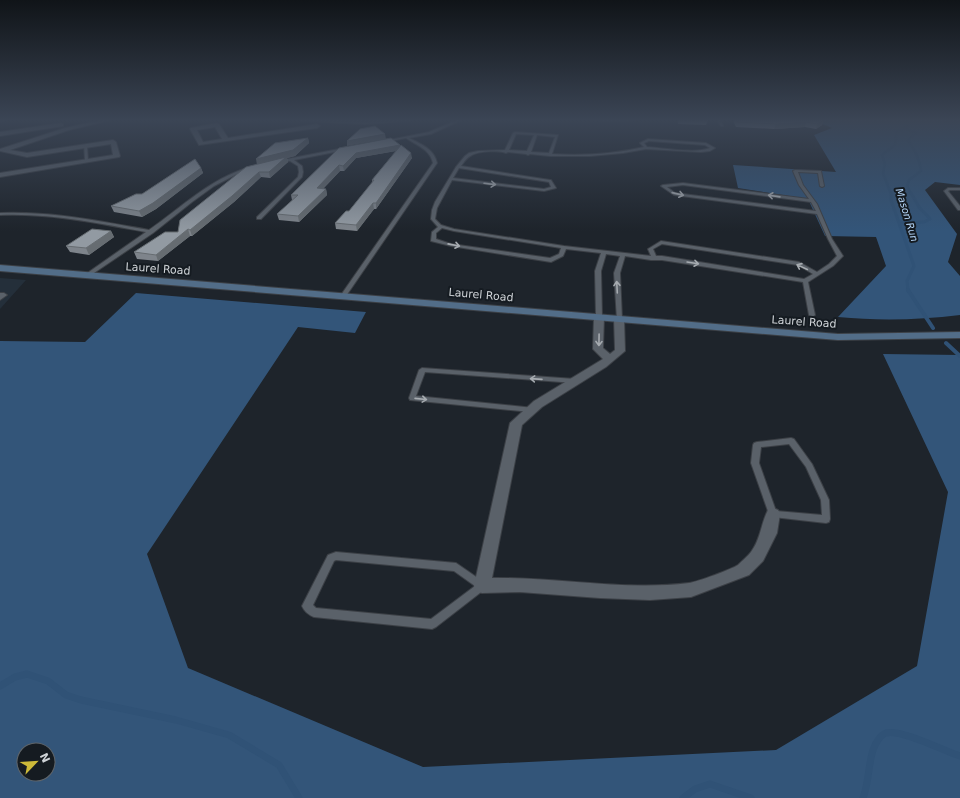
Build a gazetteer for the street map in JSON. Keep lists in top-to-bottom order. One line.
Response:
{"streets":{"main road":["Laurel Road"]},"water":["Mason Run"],"north":"top right"}
